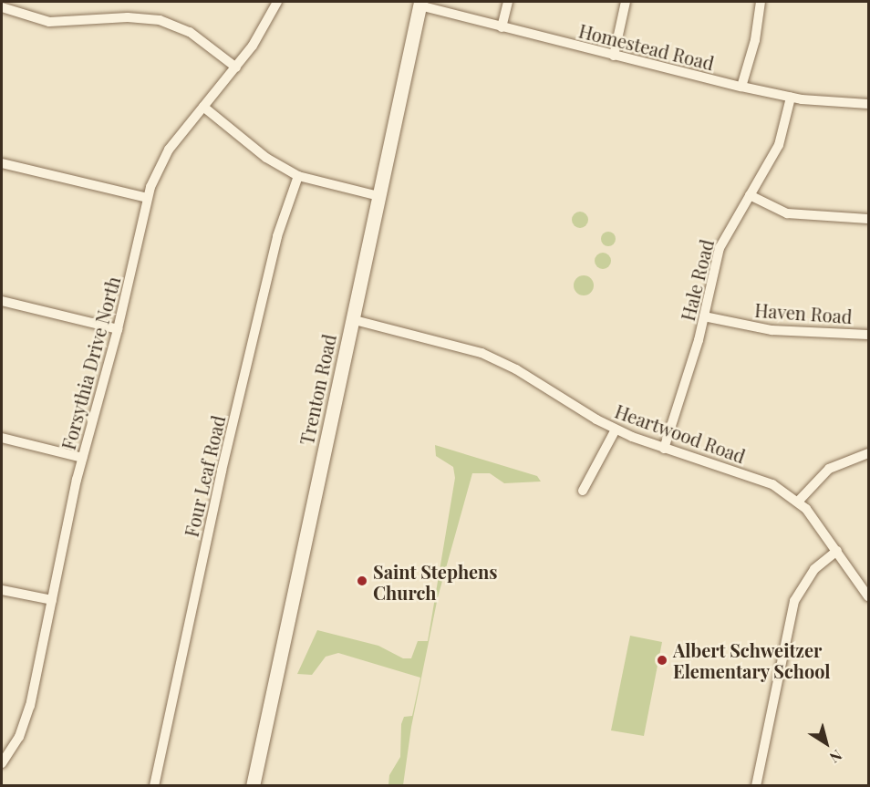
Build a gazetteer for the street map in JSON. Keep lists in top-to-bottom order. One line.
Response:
{"streets":{"main road":["Trenton Road"],"street":["Homestead Road","Hale Road","Haven Road","Forsythia Drive North","Heartwood Road","Four Leaf Road"]},"crossings":[["Homestead Road","Hale Road"],["Homestead Road","Trenton Road"],["Hale Road","Haven Road"],["Hale Road","Heartwood Road"],["Trenton Road","Heartwood Road"]],"places":["Saint Stephens Church","Albert Schweitzer Elementary School"],"north":"bottom right"}
